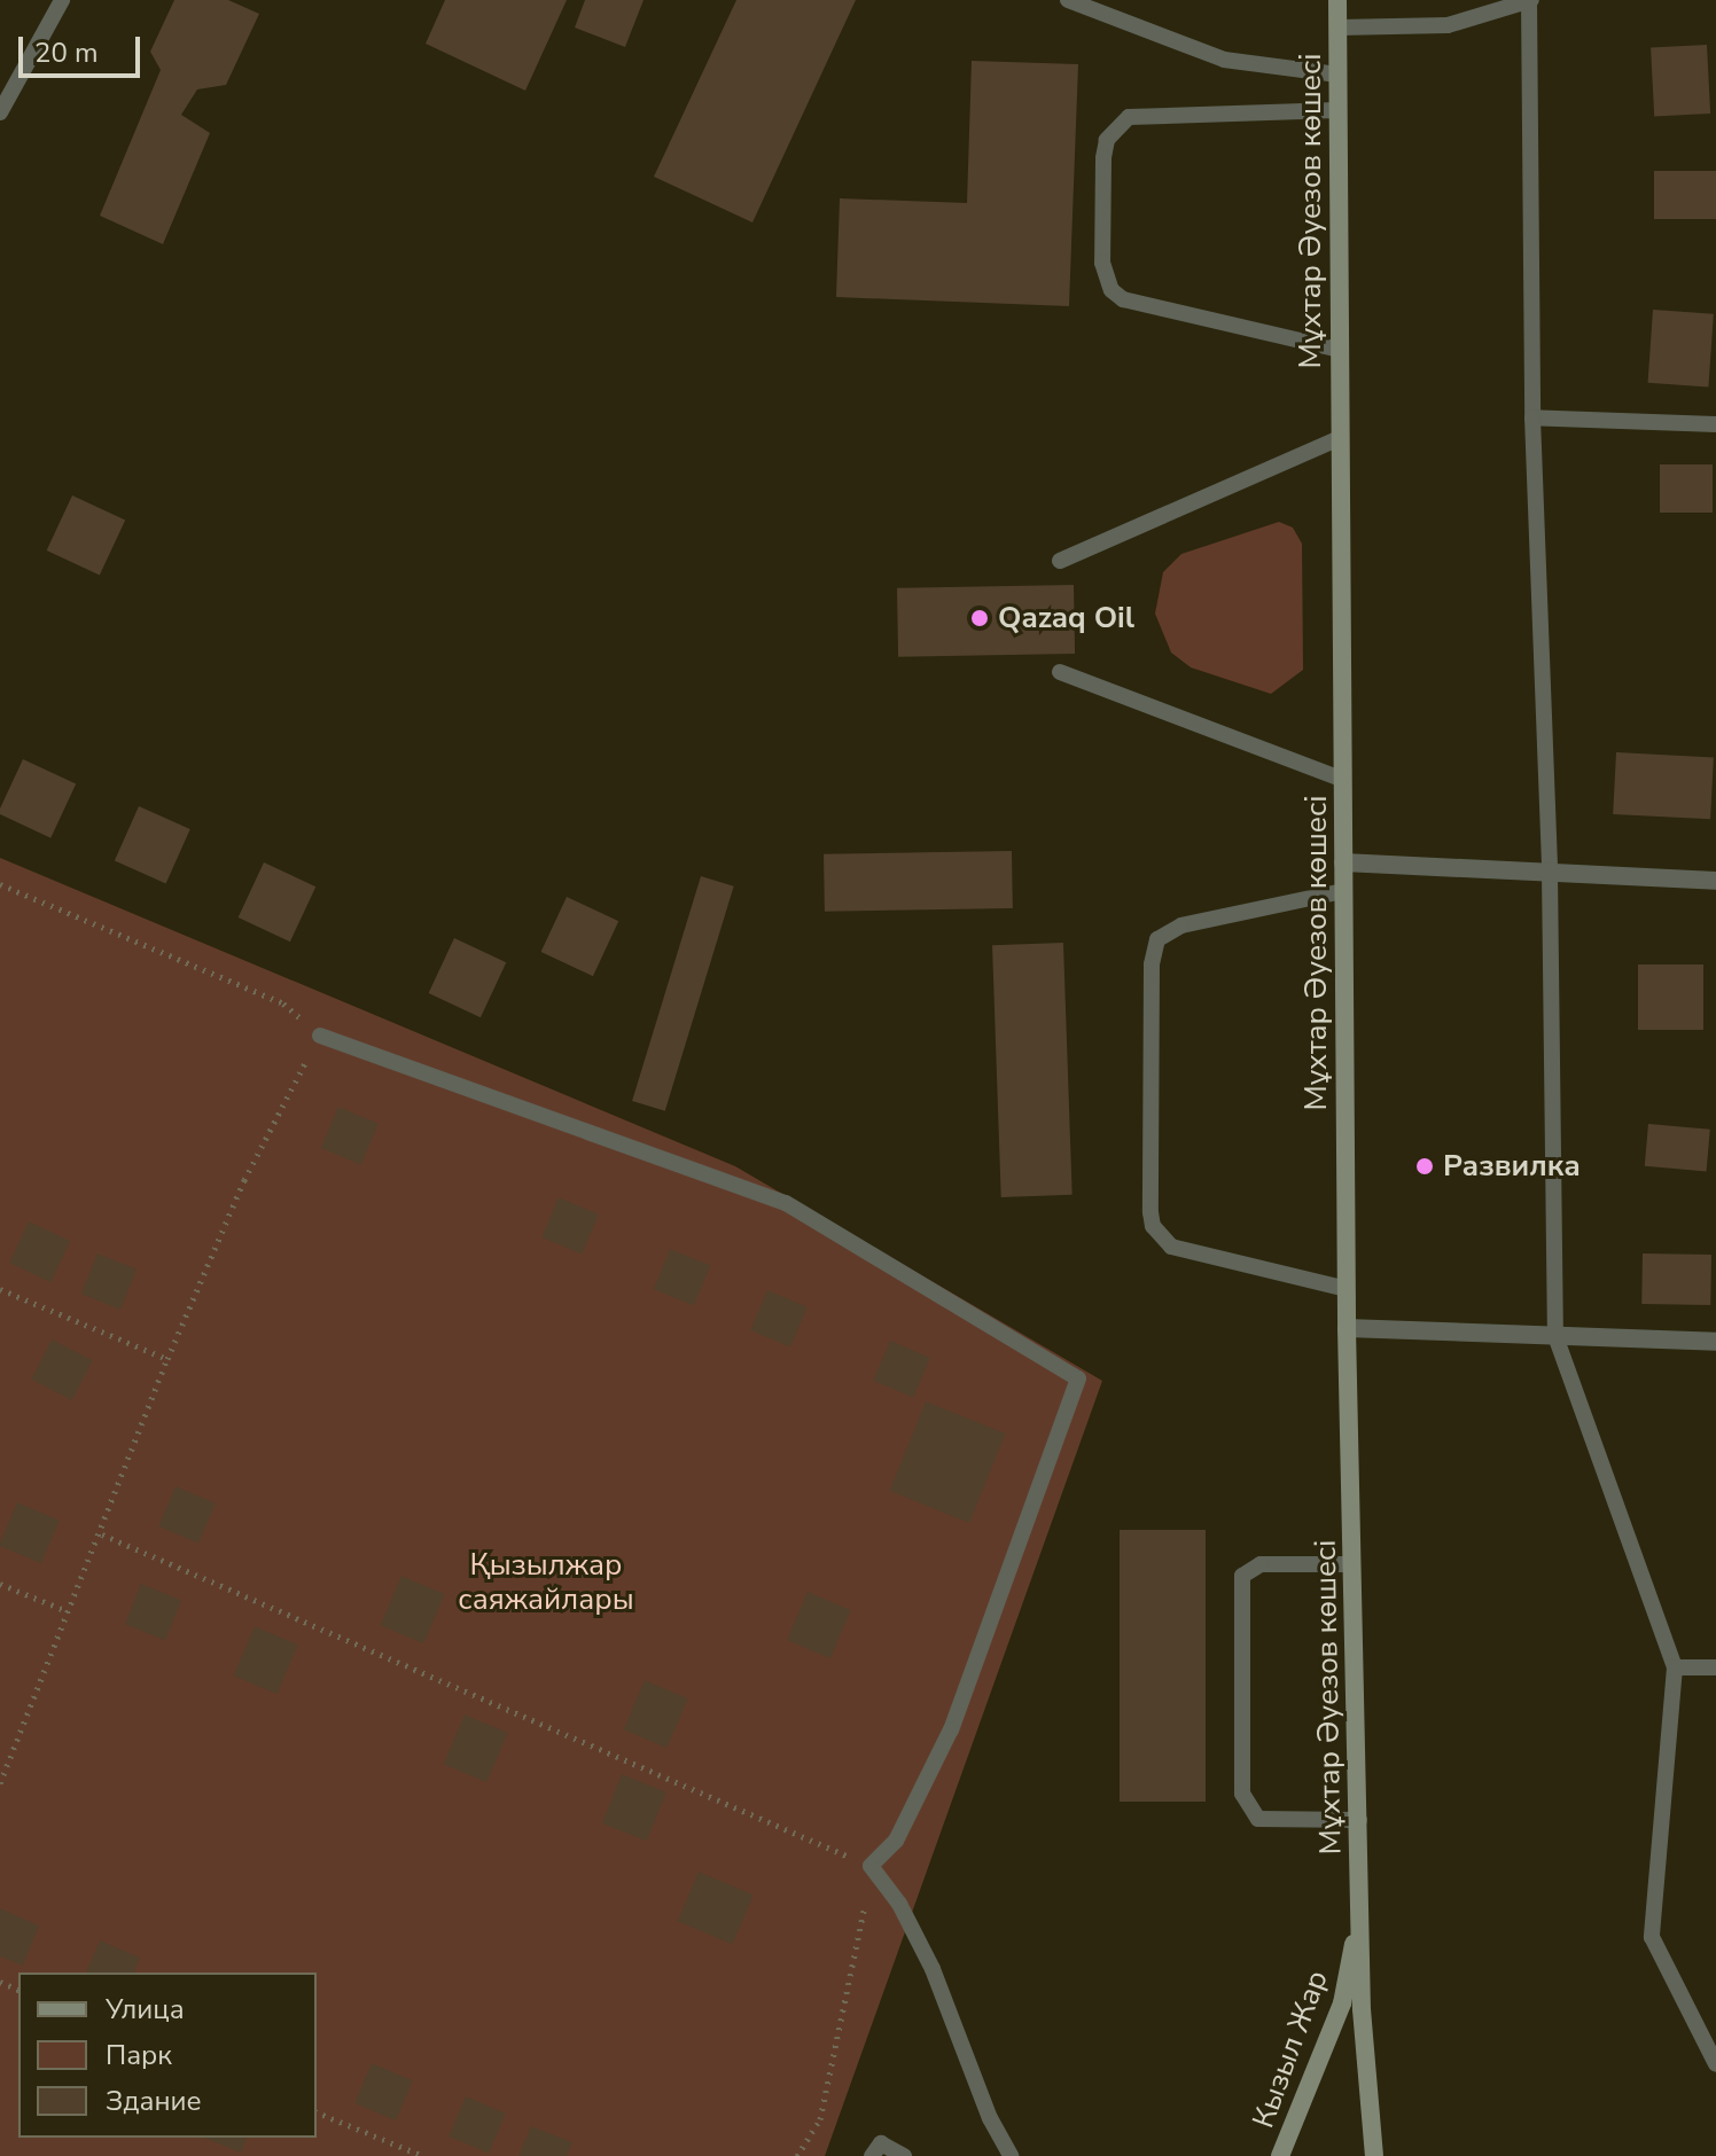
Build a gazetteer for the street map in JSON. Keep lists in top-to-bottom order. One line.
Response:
{"streets":{"main road":["Мұхтар Әуезов көшесі","Кызыл Жар"]},"crossings":[["Мұхтар Әуезов көшесі","Кызыл Жар"]],"parks":["Қызылжар саяжайлары"],"places":["Qazaq Oil","Развилка"],"legend":["Улица","Парк","Здание"],"scale_bar":"20 m"}
